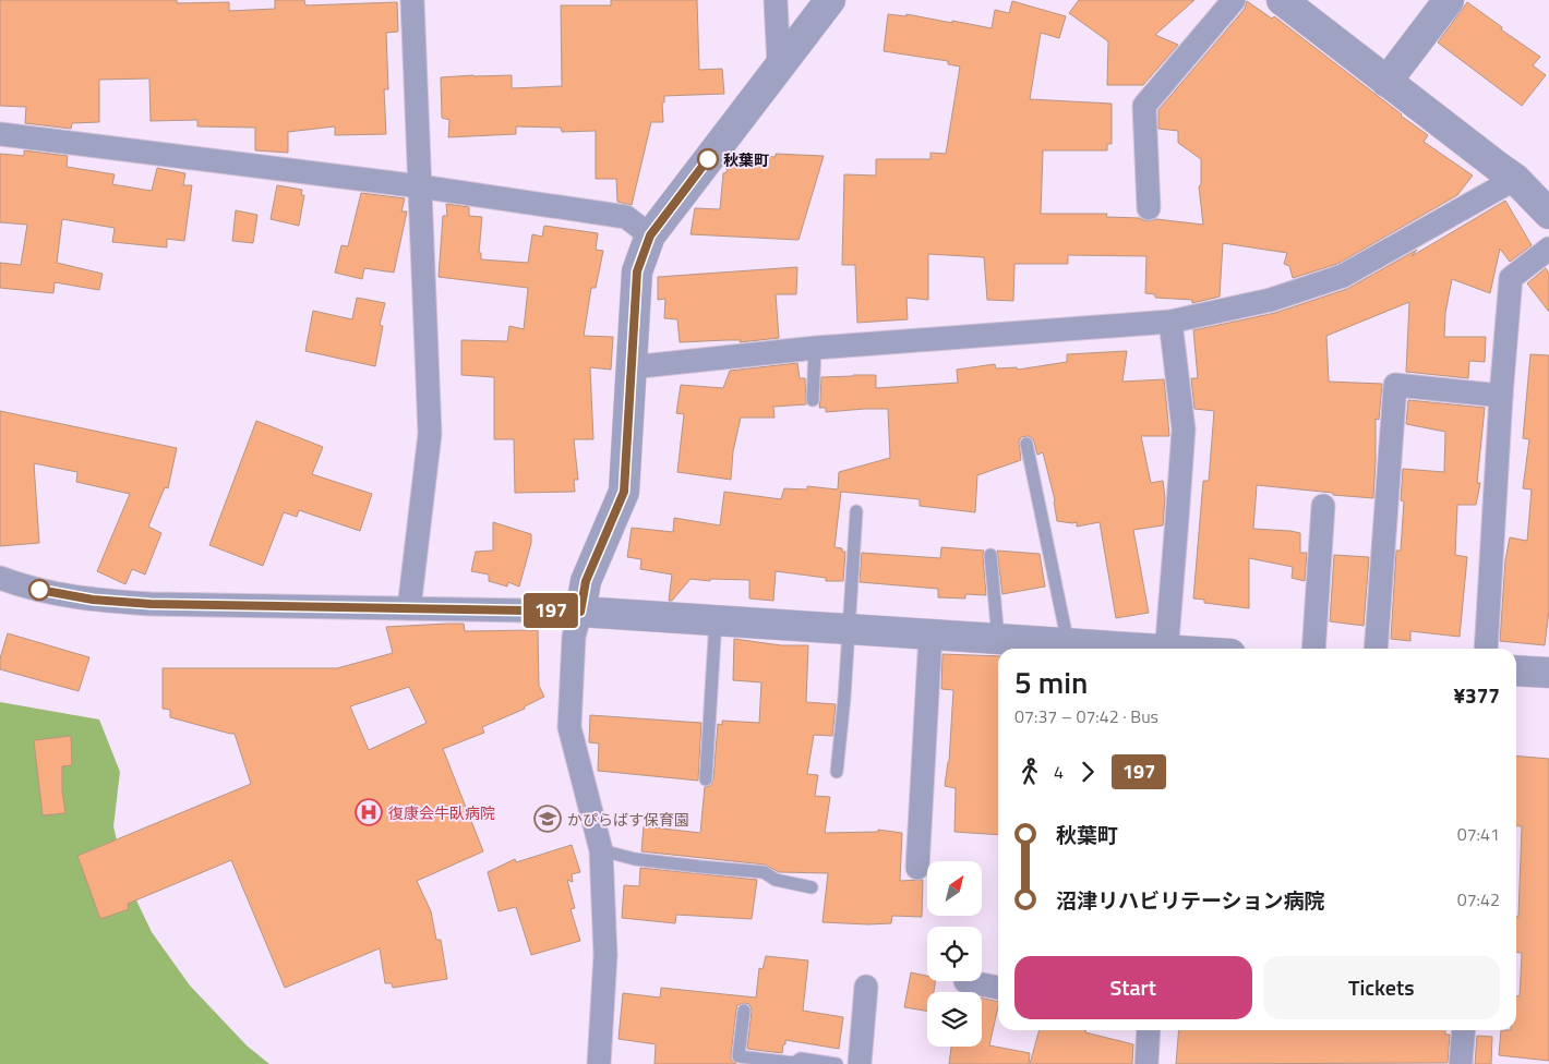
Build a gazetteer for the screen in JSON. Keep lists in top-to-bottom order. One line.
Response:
{"places":{"other":["秋葉町"],"hospital":["復康会牛臥病院"],"school or university":["かぴらばす保育園"]},"lines":["bus line 197"],"north":"top right","page":{"on_map":"197","heading":["5 min","07:37 – 07:42 · Bus","¥377"],"legs":["4","197"],"list":[{"name":"秋葉町","value":"07:41"},{"name":"沼津リハビリテーション病院","value":"07:42"}],"buttons":["Start","Tickets"]}}
